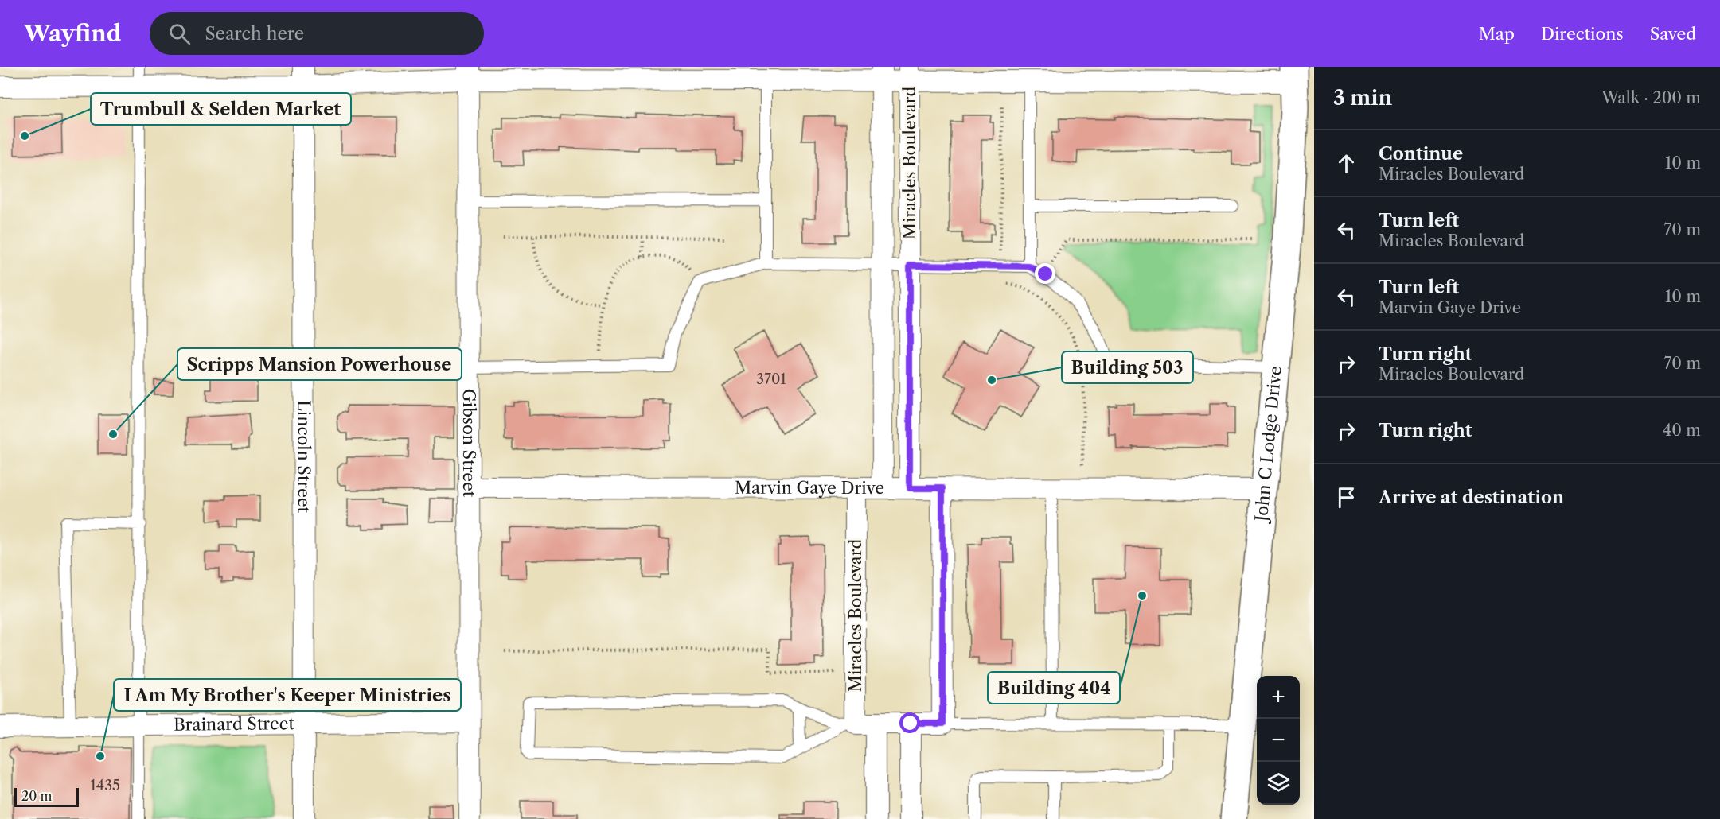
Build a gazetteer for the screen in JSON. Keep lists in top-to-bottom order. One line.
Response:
{"streets":{"main road":["John C Lodge Drive"],"street":["Miracles Boulevard","Gibson Street","Lincoln Street","Marvin Gaye Drive","Brainard Street"]},"crossings":[["Miracles Boulevard","Marvin Gaye Drive"],["Gibson Street","Marvin Gaye Drive"],["Gibson Street","Brainard Street"],["John C Lodge Drive","Marvin Gaye Drive"],["Lincoln Street","Brainard Street"]],"places":["Trumbull & Selden Market","Building 503","Scripps Mansion Powerhouse","Building 404","I Am My Brother's Keeper Ministries"],"house_numbers":["3701","1435"],"scale_bar":"20 m","page":{"header":"Wayfind","search":"Search here","nav":["Map","Directions","Saved"],"heading":["3 min","Walk · 200 m"],"list":[["Continue","Miracles Boulevard","10 m"],["Turn left","Miracles Boulevard","70 m"],["Turn left","Marvin Gaye Drive","10 m"],["Turn right","Miracles Boulevard","70 m"],["Turn right","40 m"],"Arrive at destination"],"map_buttons":["+","−"],"scale":"20 m"}}
